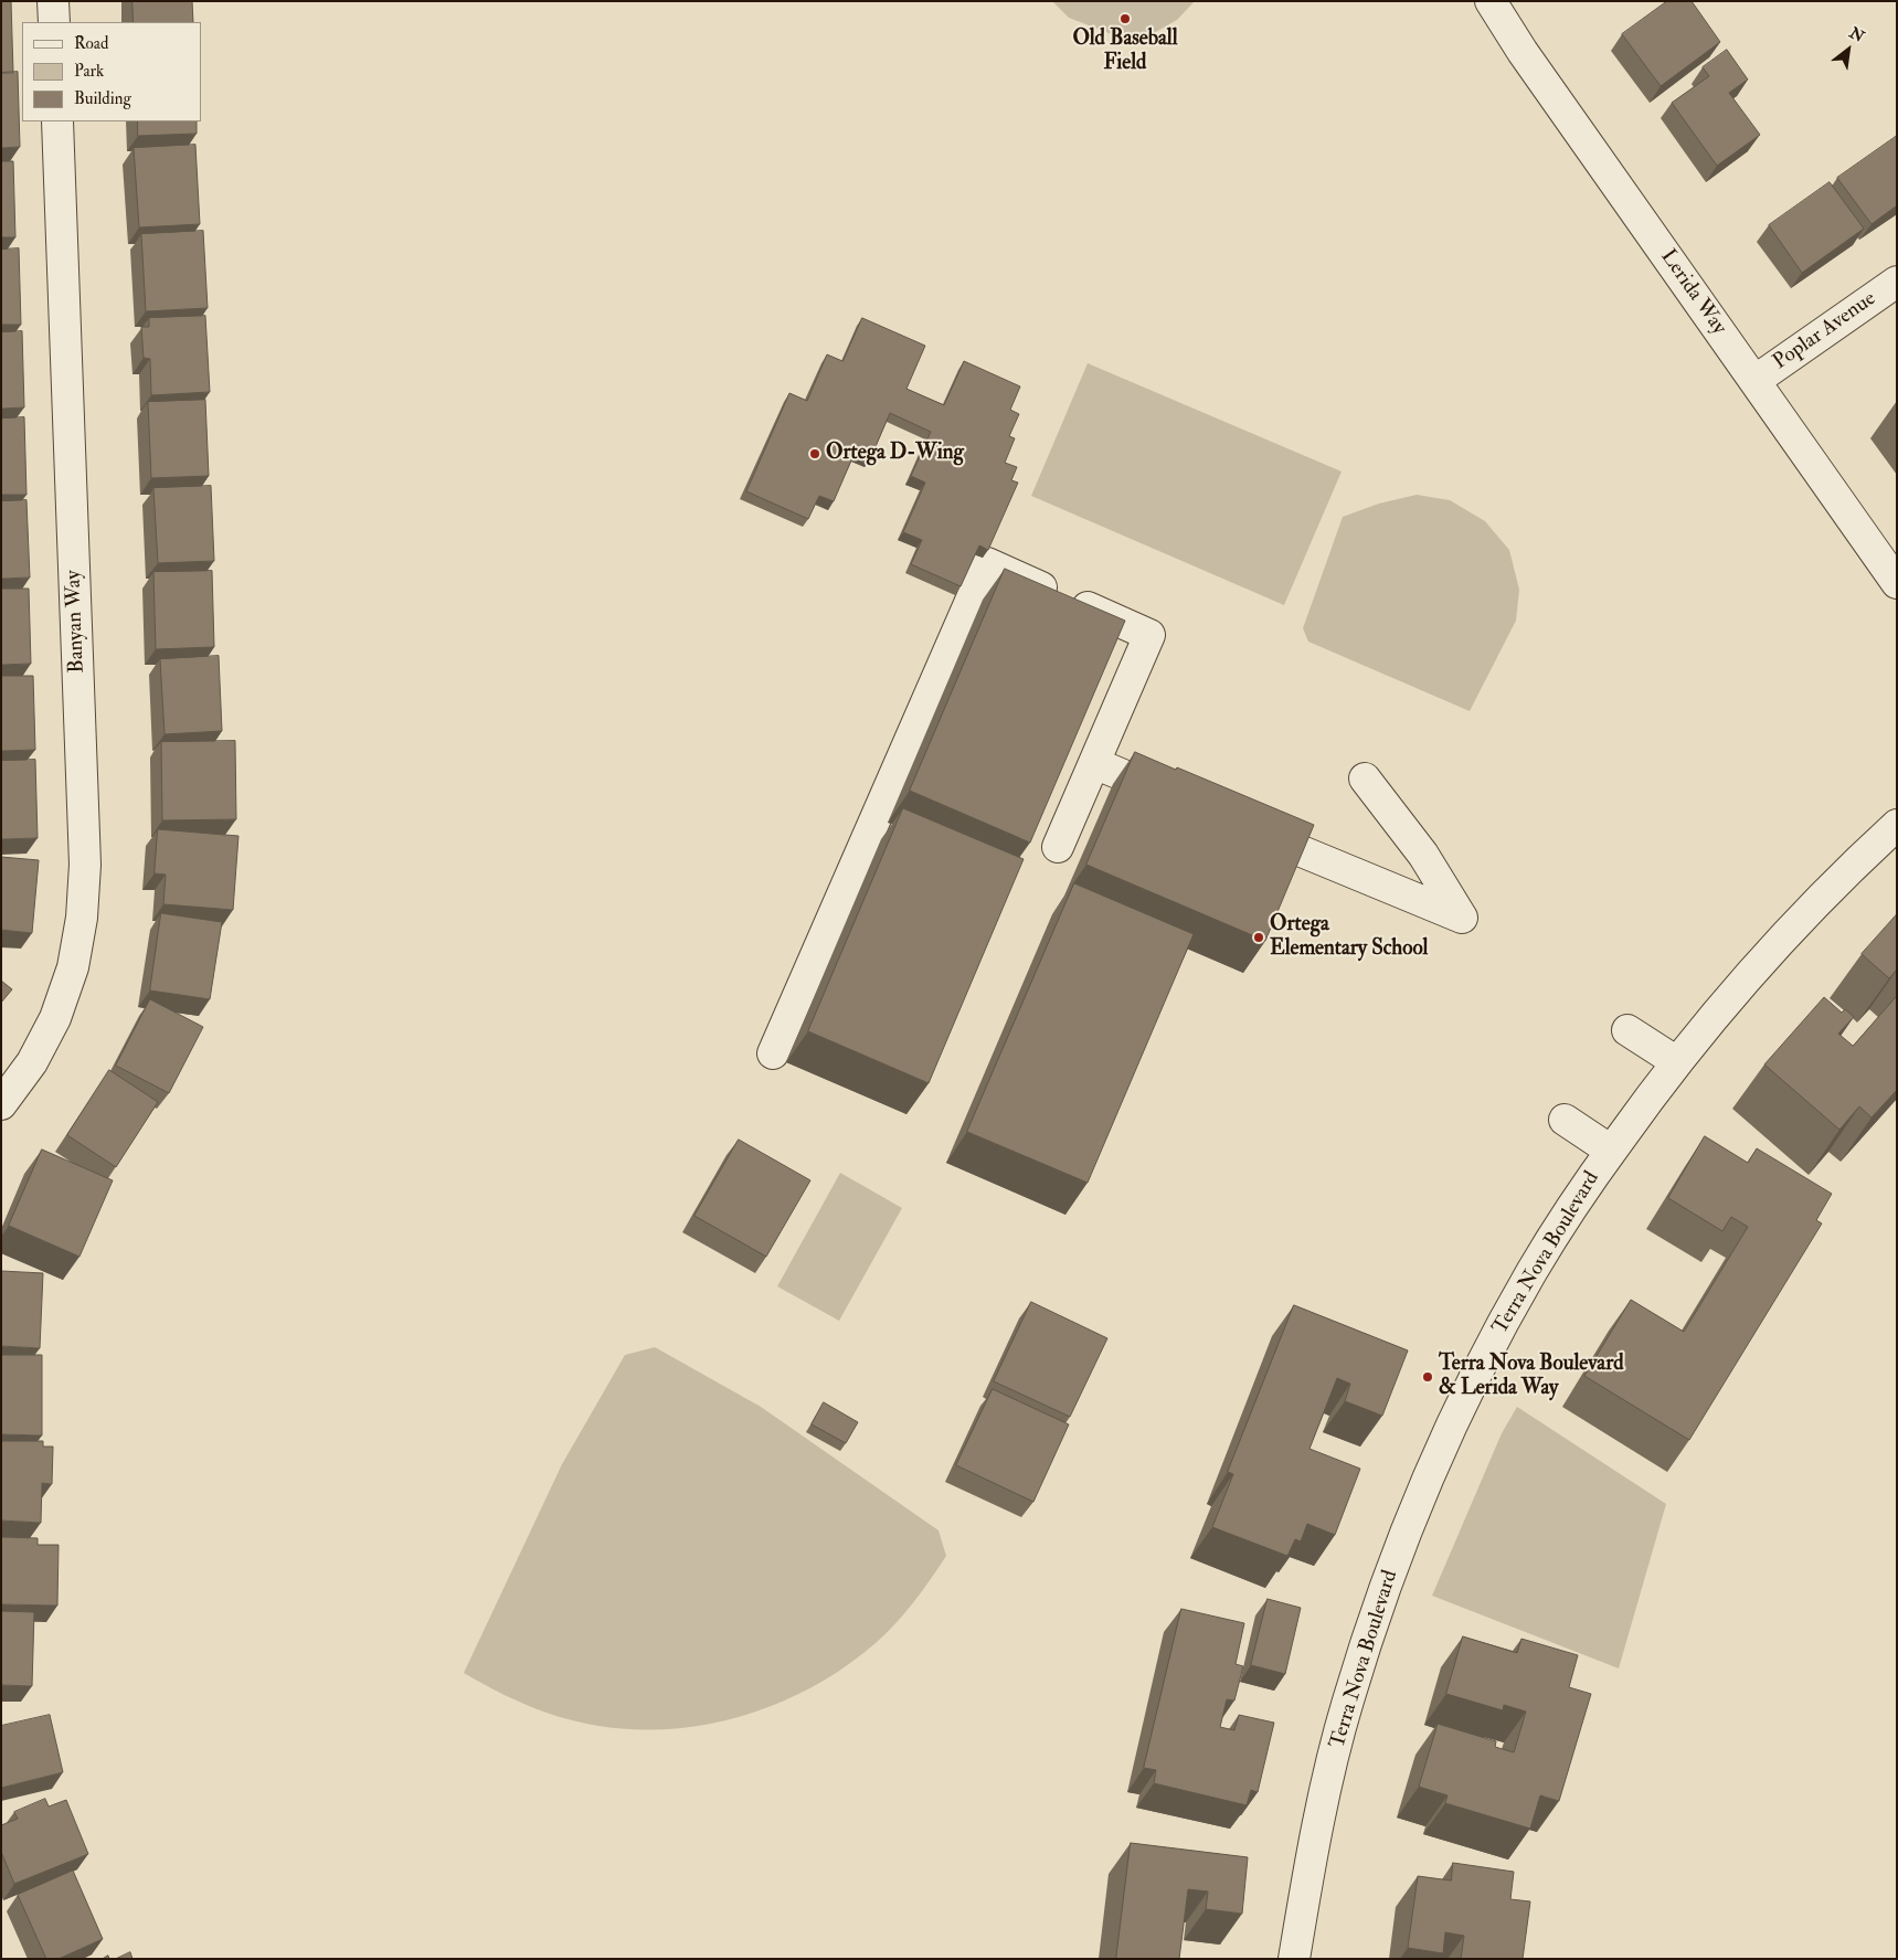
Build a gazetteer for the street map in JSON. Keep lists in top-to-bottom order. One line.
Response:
{"streets":{"street":["Lerida Way","Poplar Avenue","Banyan Way","Terra Nova Boulevard"]},"crossings":[["Lerida Way","Poplar Avenue"]],"places":["Old Baseball Field","Ortega D-Wing","Ortega Elementary School","Terra Nova Boulevard & Lerida Way"],"legend":["Road","Park","Building"],"north":"top right"}
